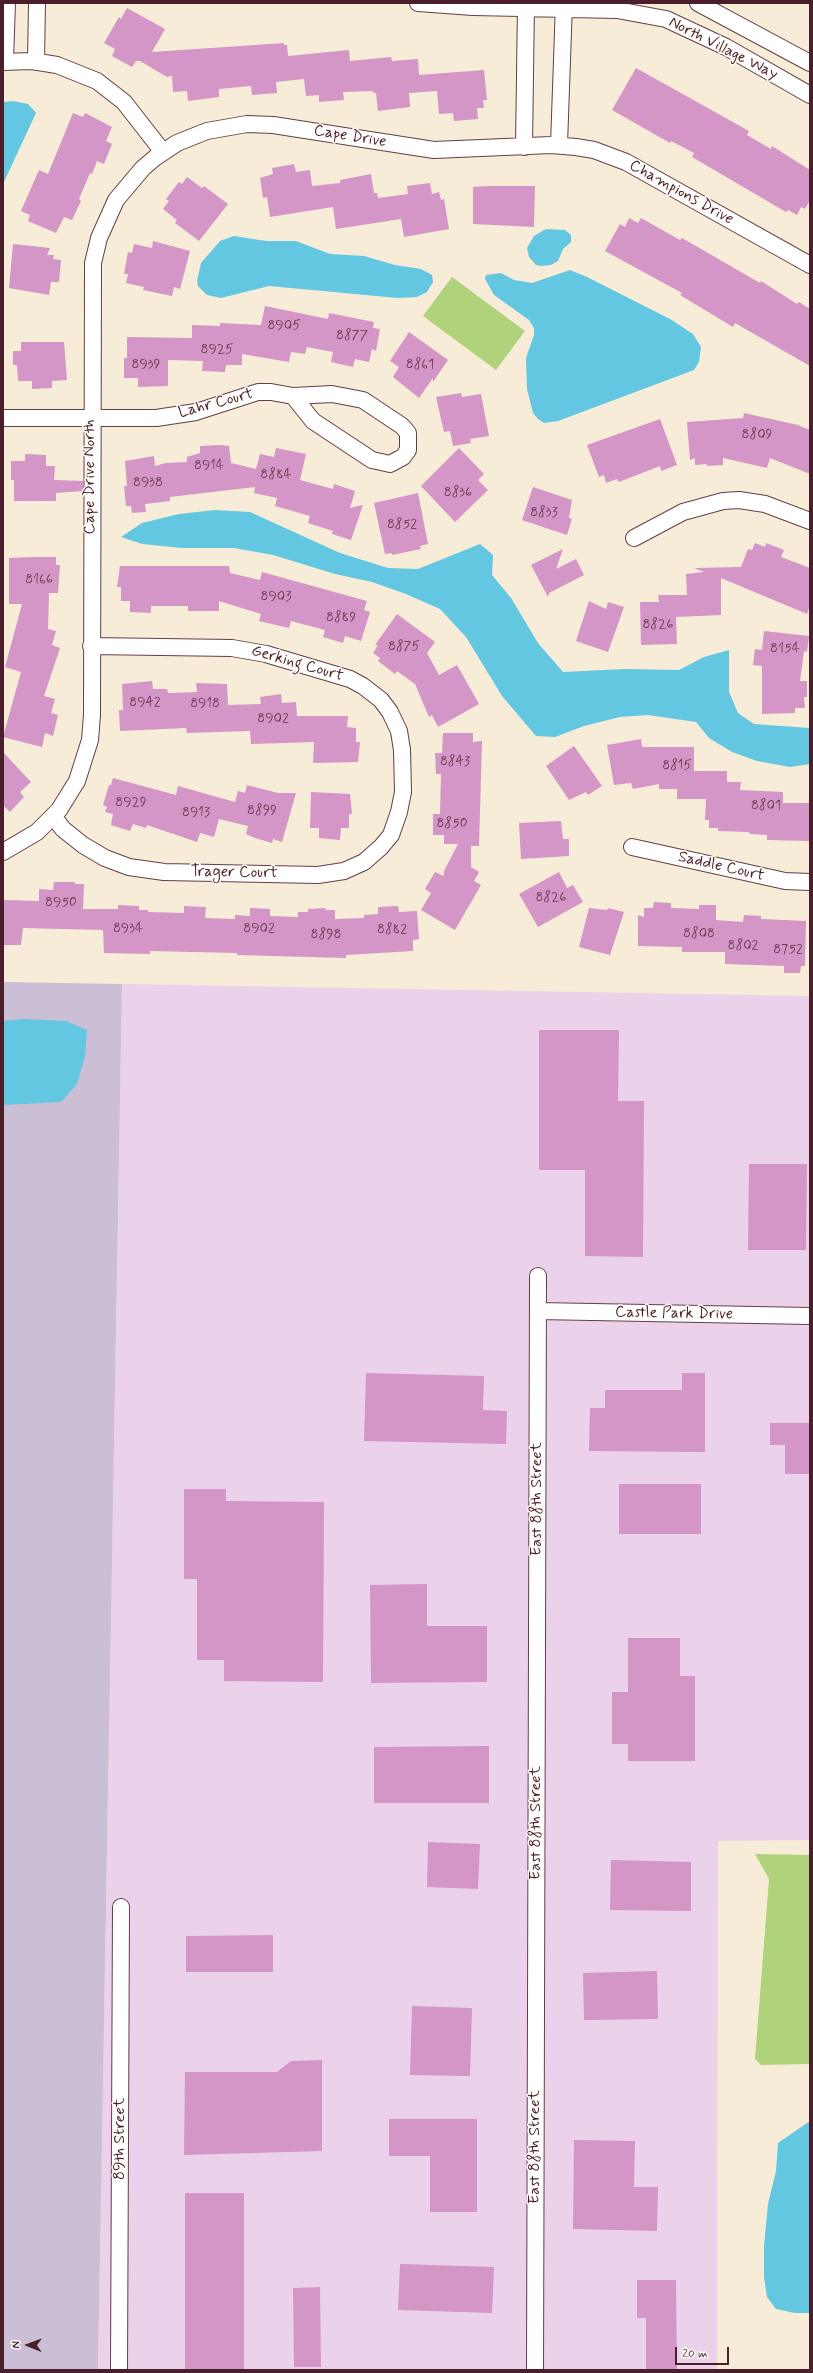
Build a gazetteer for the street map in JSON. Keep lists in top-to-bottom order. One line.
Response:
{"streets":{"street":["North Village Way","Cape Drive","Champions Drive","Lahr Court","Cape Drive North","Gerking Court","Saddle Court","Trager Court","Castle Park Drive","East 88th Street","89th Street"]},"crossings":[["Cape Drive","Champions Drive"],["Cape Drive","Cape Drive North"],["Lahr Court","Cape Drive North"],["Cape Drive North","Gerking Court"],["Cape Drive North","Trager Court"],["Gerking Court","Trager Court"],["Castle Park Drive","East 88th Street"]],"house_numbers":["8905","8877","8925","8939","8861","8809","8914","8884","8938","8836","8833","8852","8166","8903","8889","8826","8875","8154","8942","8918","8902","8843","8815","8929","8801","8899","8913","8850","8826","8950","8934","8902","8882","8808","8898","8802","8752"],"scale_bar":"20 m","north":"left"}
